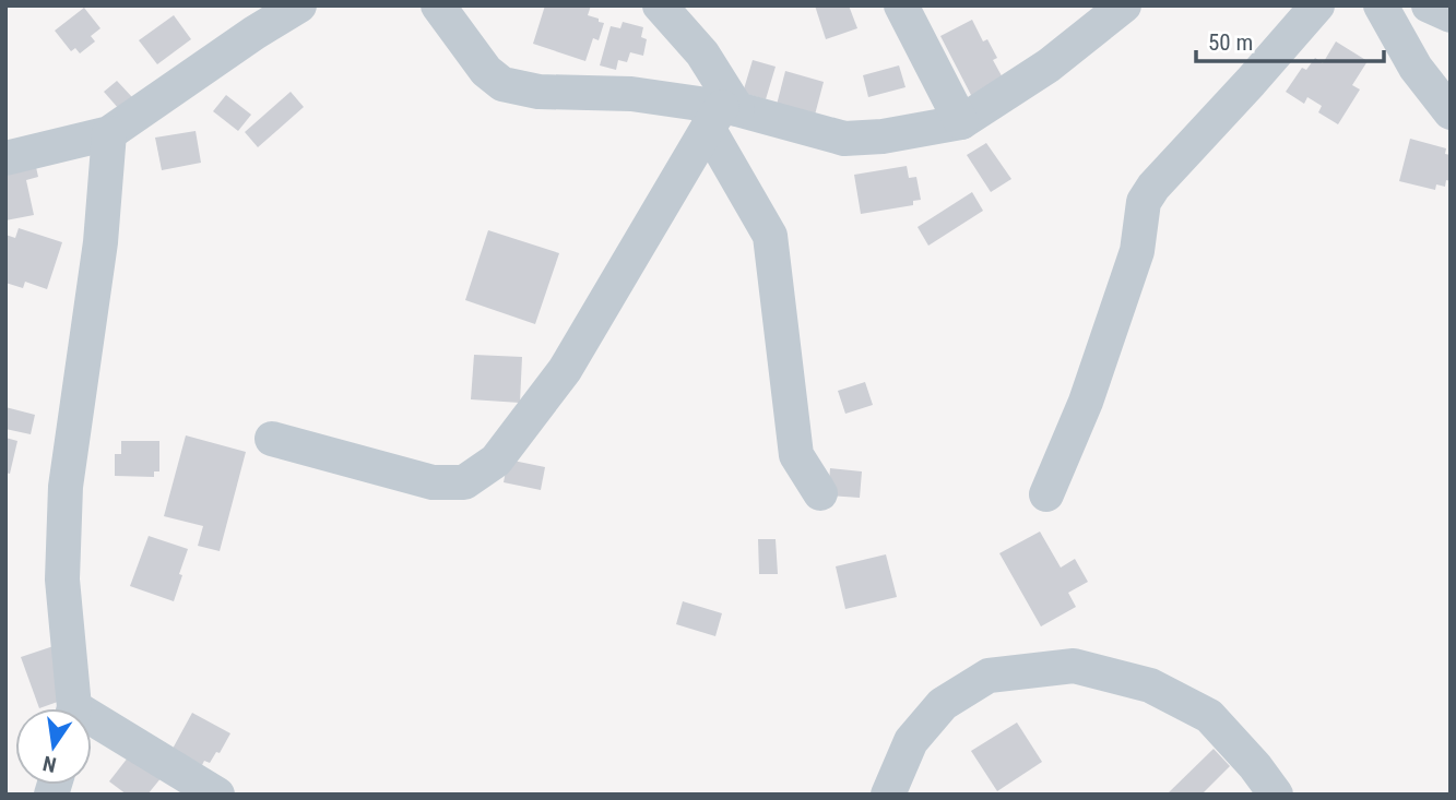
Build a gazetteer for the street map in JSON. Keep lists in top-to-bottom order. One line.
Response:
{"scale_bar":"50 m","north":"bottom"}
